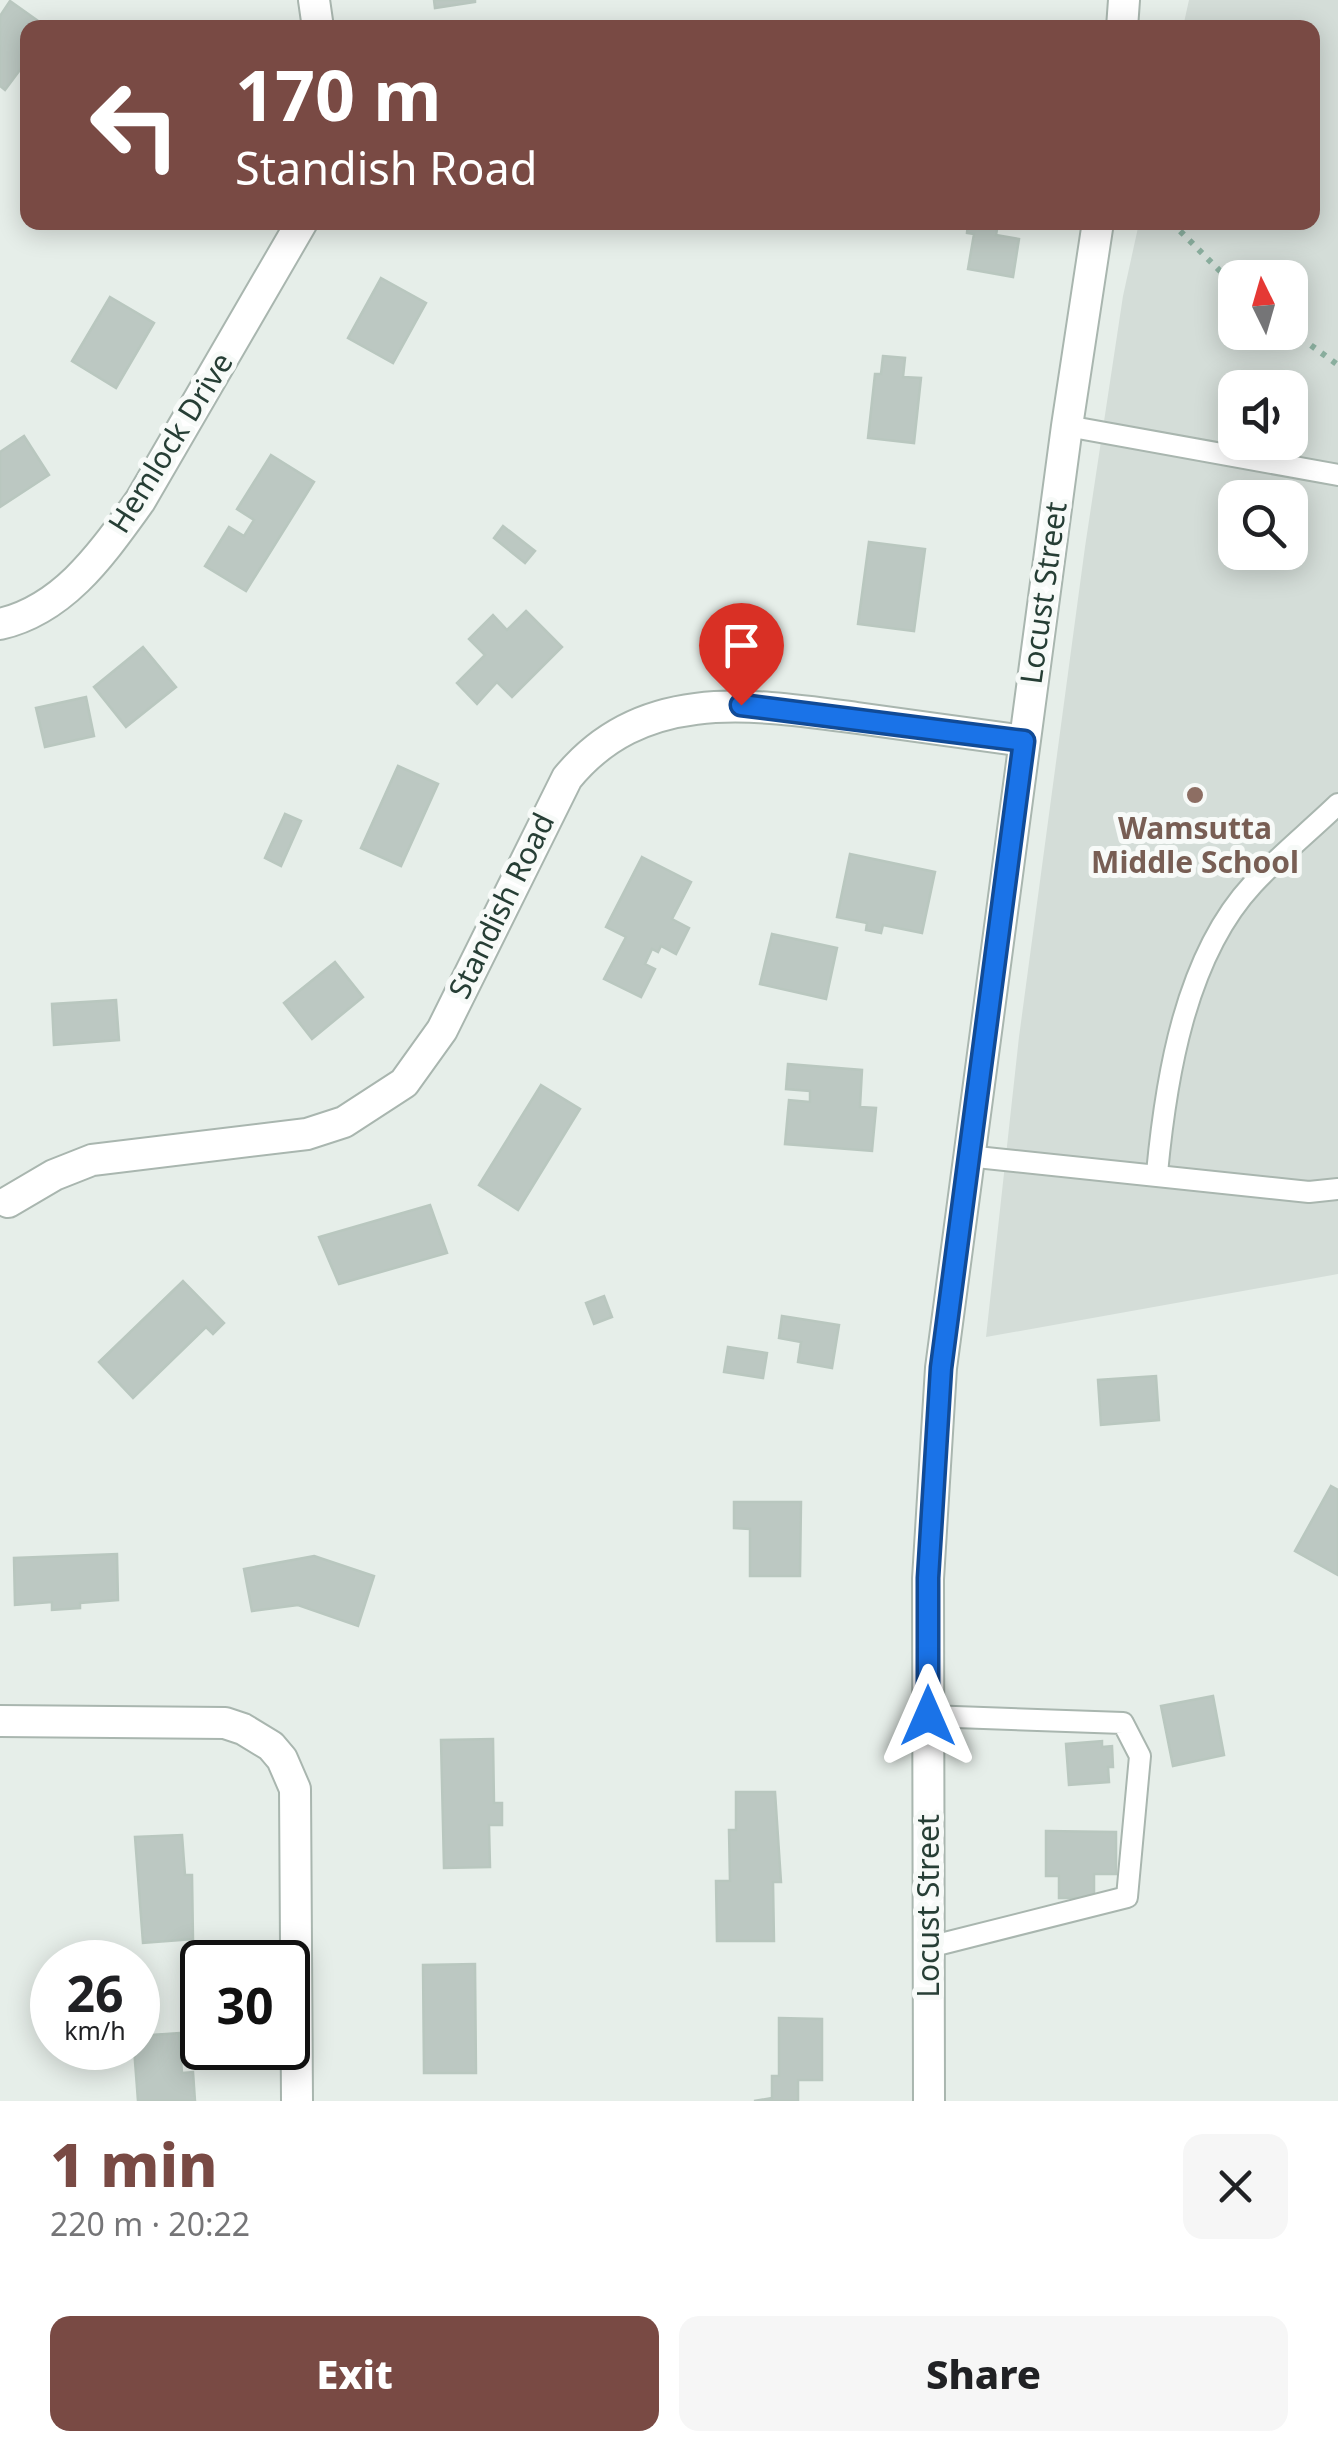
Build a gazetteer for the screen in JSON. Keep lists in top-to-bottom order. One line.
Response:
{"streets":{"street":["Hemlock Drive","Locust Street","Standish Road"]},"crossings":[["Locust Street","Standish Road"]],"places":["Wamsutta Middle School"],"north":"top","page":{"turn":["170 m","Standish Road"],"speed":"26 km/h","limit":"30","heading":["1 min","220 m · 20:22"],"buttons":["Exit","Share"]}}
